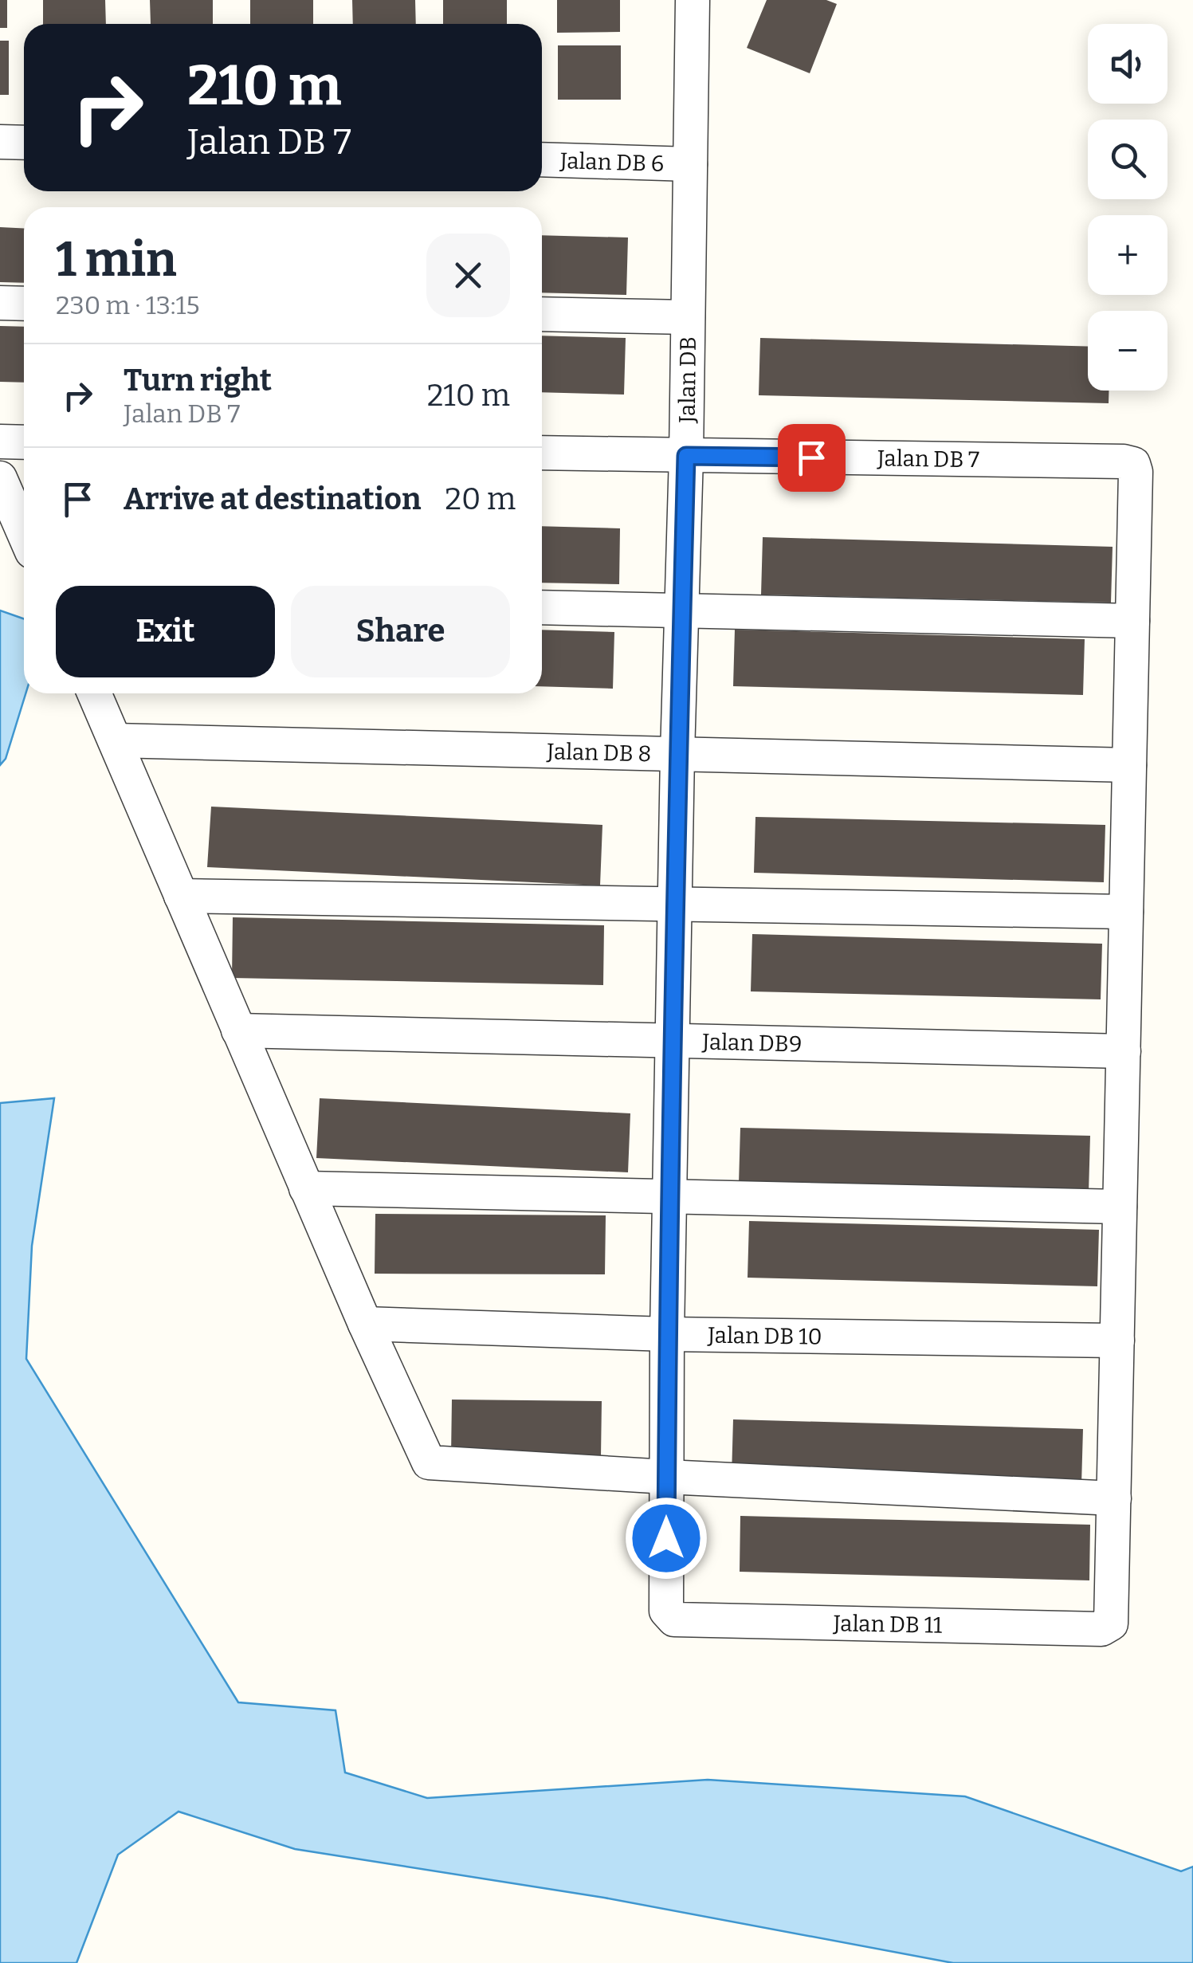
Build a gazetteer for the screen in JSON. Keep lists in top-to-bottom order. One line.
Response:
{"streets":{"street":["Jalan DB 6","Jalan DB","Jalan DB 7","Jalan DB 8","Jalan DB9","Jalan DB 10","Jalan DB 11"]},"crossings":[["Jalan DB 6","Jalan DB"],["Jalan DB","Jalan DB 7"],["Jalan DB","Jalan DB 8"],["Jalan DB","Jalan DB9"],["Jalan DB","Jalan DB 10"],["Jalan DB","Jalan DB 11"]],"page":{"map_buttons":["+","−"],"turn":["210 m","Jalan DB 7"],"heading":["1 min","230 m · 13:15"],"list":[{"name":"Turn right","note":"Jalan DB 7","value":"210 m"},{"name":"Arrive at destination","value":"20 m"}],"buttons":["Exit","Share"]}}
